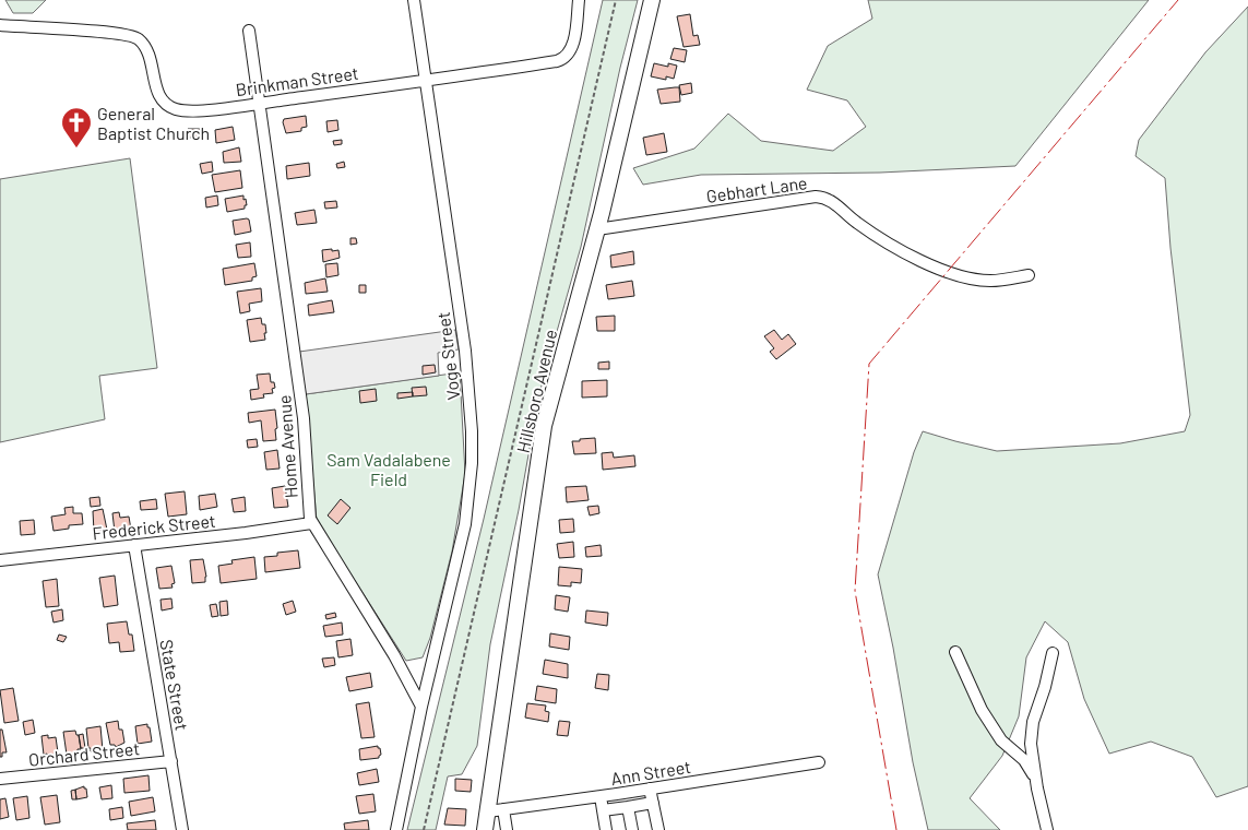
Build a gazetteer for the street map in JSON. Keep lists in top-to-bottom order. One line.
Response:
{"streets":{"main road":["Hillsboro Avenue"],"street":["Brinkman Street","Gebhart Lane","Voge Street","Home Avenue","Frederick Street","State Street","Orchard Street","Ann Street"]},"crossings":[["Brinkman Street","Voge Street"],["Brinkman Street","Home Avenue"],["Gebhart Lane","Hillsboro Avenue"],["Voge Street","Home Avenue"],["Hillsboro Avenue","Ann Street"],["Home Avenue","Frederick Street"],["Frederick Street","State Street"],["State Street","Orchard Street"]],"parks":["Sam Vadalabene Field"],"places":{"church":["General Baptist Church"]}}
